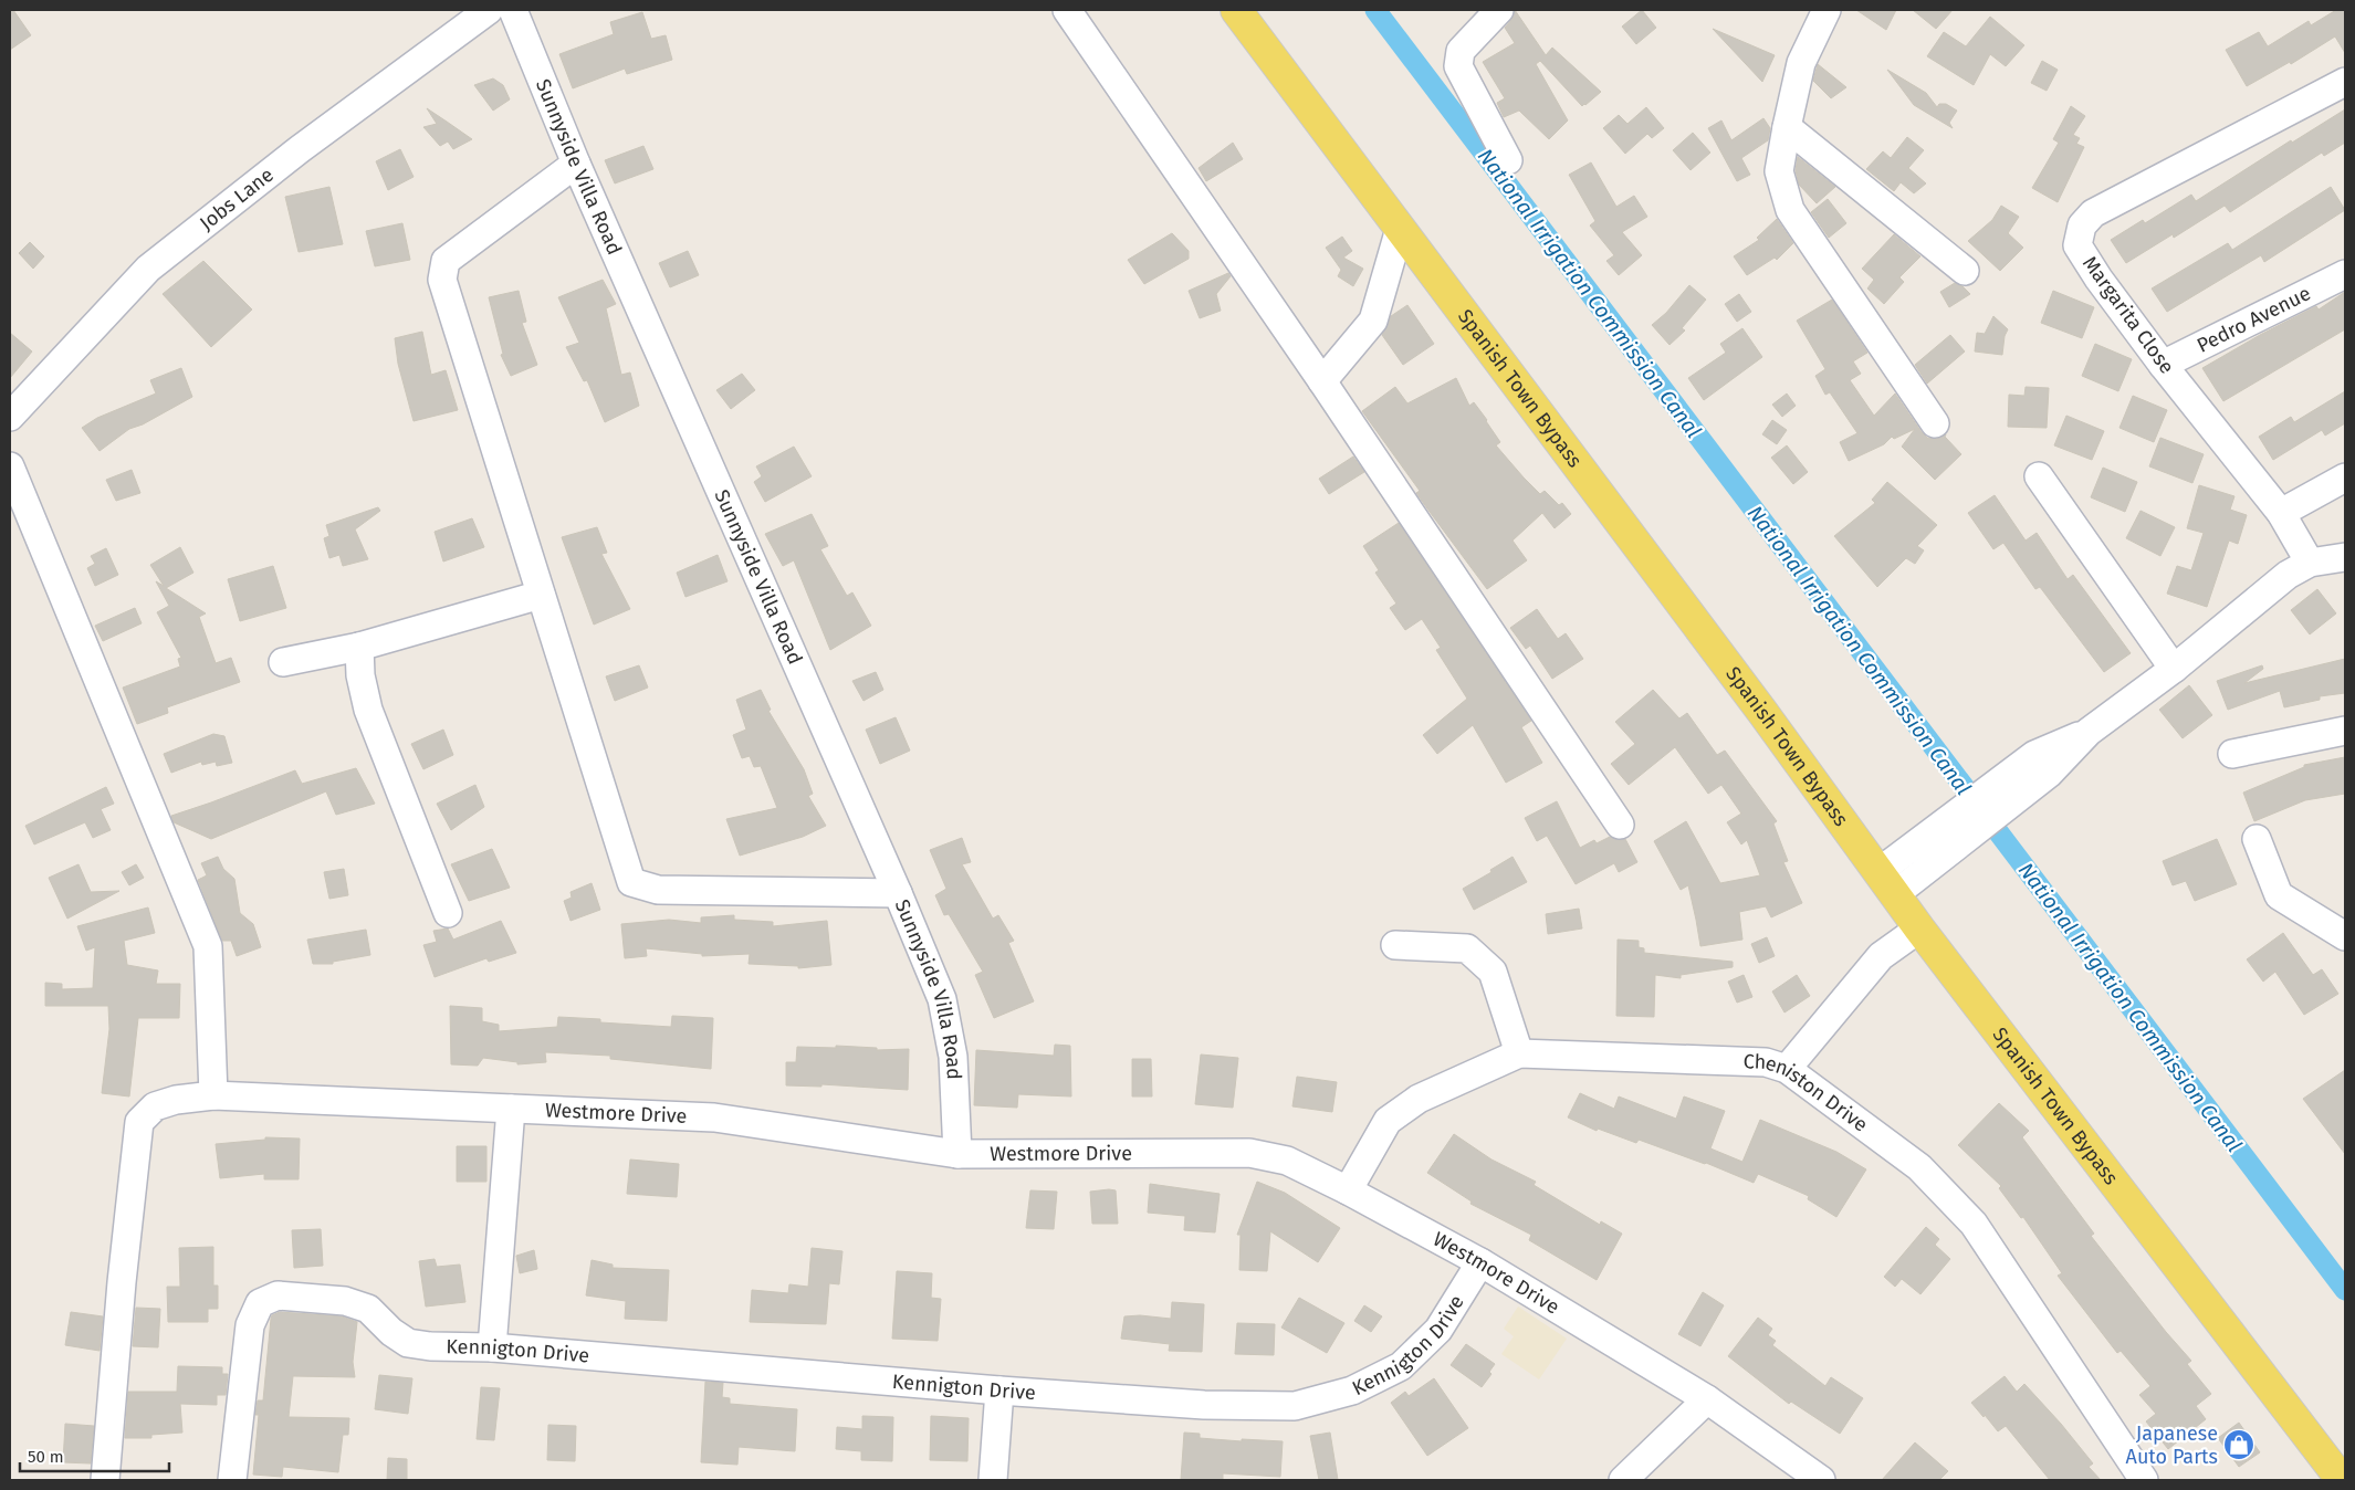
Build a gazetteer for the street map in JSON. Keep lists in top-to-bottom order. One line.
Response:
{"streets":{"main road":["Spanish Town Bypass"],"street":["Sunnyside Villa Road","Jobs Lane","Margarita Close","Pedro Avenue","Cheniston Drive","Westmore Drive","Kennigton Drive"]},"crossings":[["Sunnyside Villa Road","Westmore Drive"],["Margarita Close","Pedro Avenue"],["Cheniston Drive","Westmore Drive"],["Westmore Drive","Kennigton Drive"]],"water":["National Irrigation Commission Canal"],"places":{"shop":["Japanese Auto Parts"]},"scale_bar":"50 m"}
